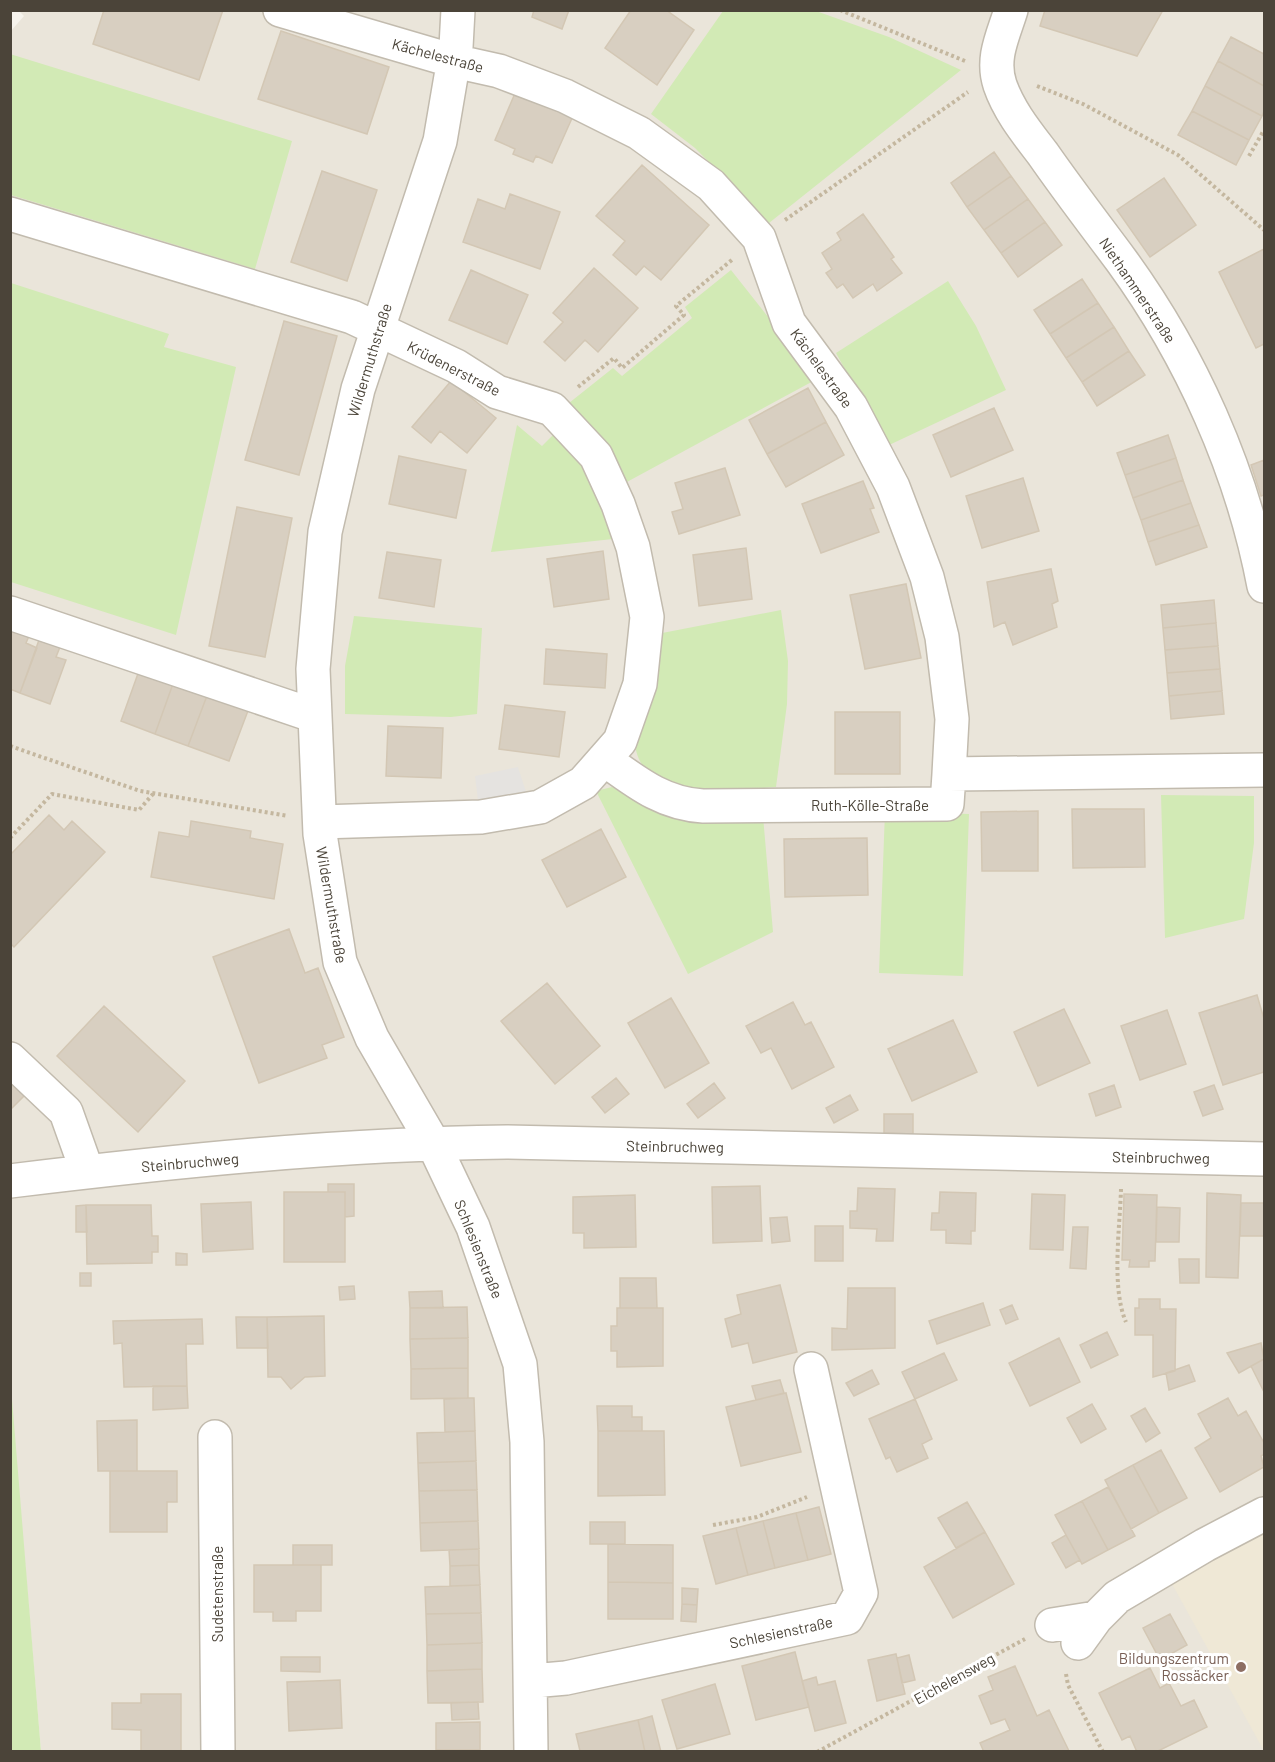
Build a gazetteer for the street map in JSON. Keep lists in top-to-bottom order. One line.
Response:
{"streets":{"street":["Kächelestraße","Niethammerstraße","Wildermuthstraße","Krüdenerstraße","Ruth-Kölle-Straße","Steinbruchweg","Schlesienstraße","Sudetenstraße"],"path":["Eichelensweg"]},"crossings":[["Kächelestraße","Wildermuthstraße"],["Kächelestraße","Ruth-Kölle-Straße"],["Wildermuthstraße","Krüdenerstraße"],["Wildermuthstraße","Steinbruchweg"],["Wildermuthstraße","Schlesienstraße"],["Krüdenerstraße","Ruth-Kölle-Straße"],["Steinbruchweg","Schlesienstraße"]],"places":["Bildungszentrum Rossäcker"]}
